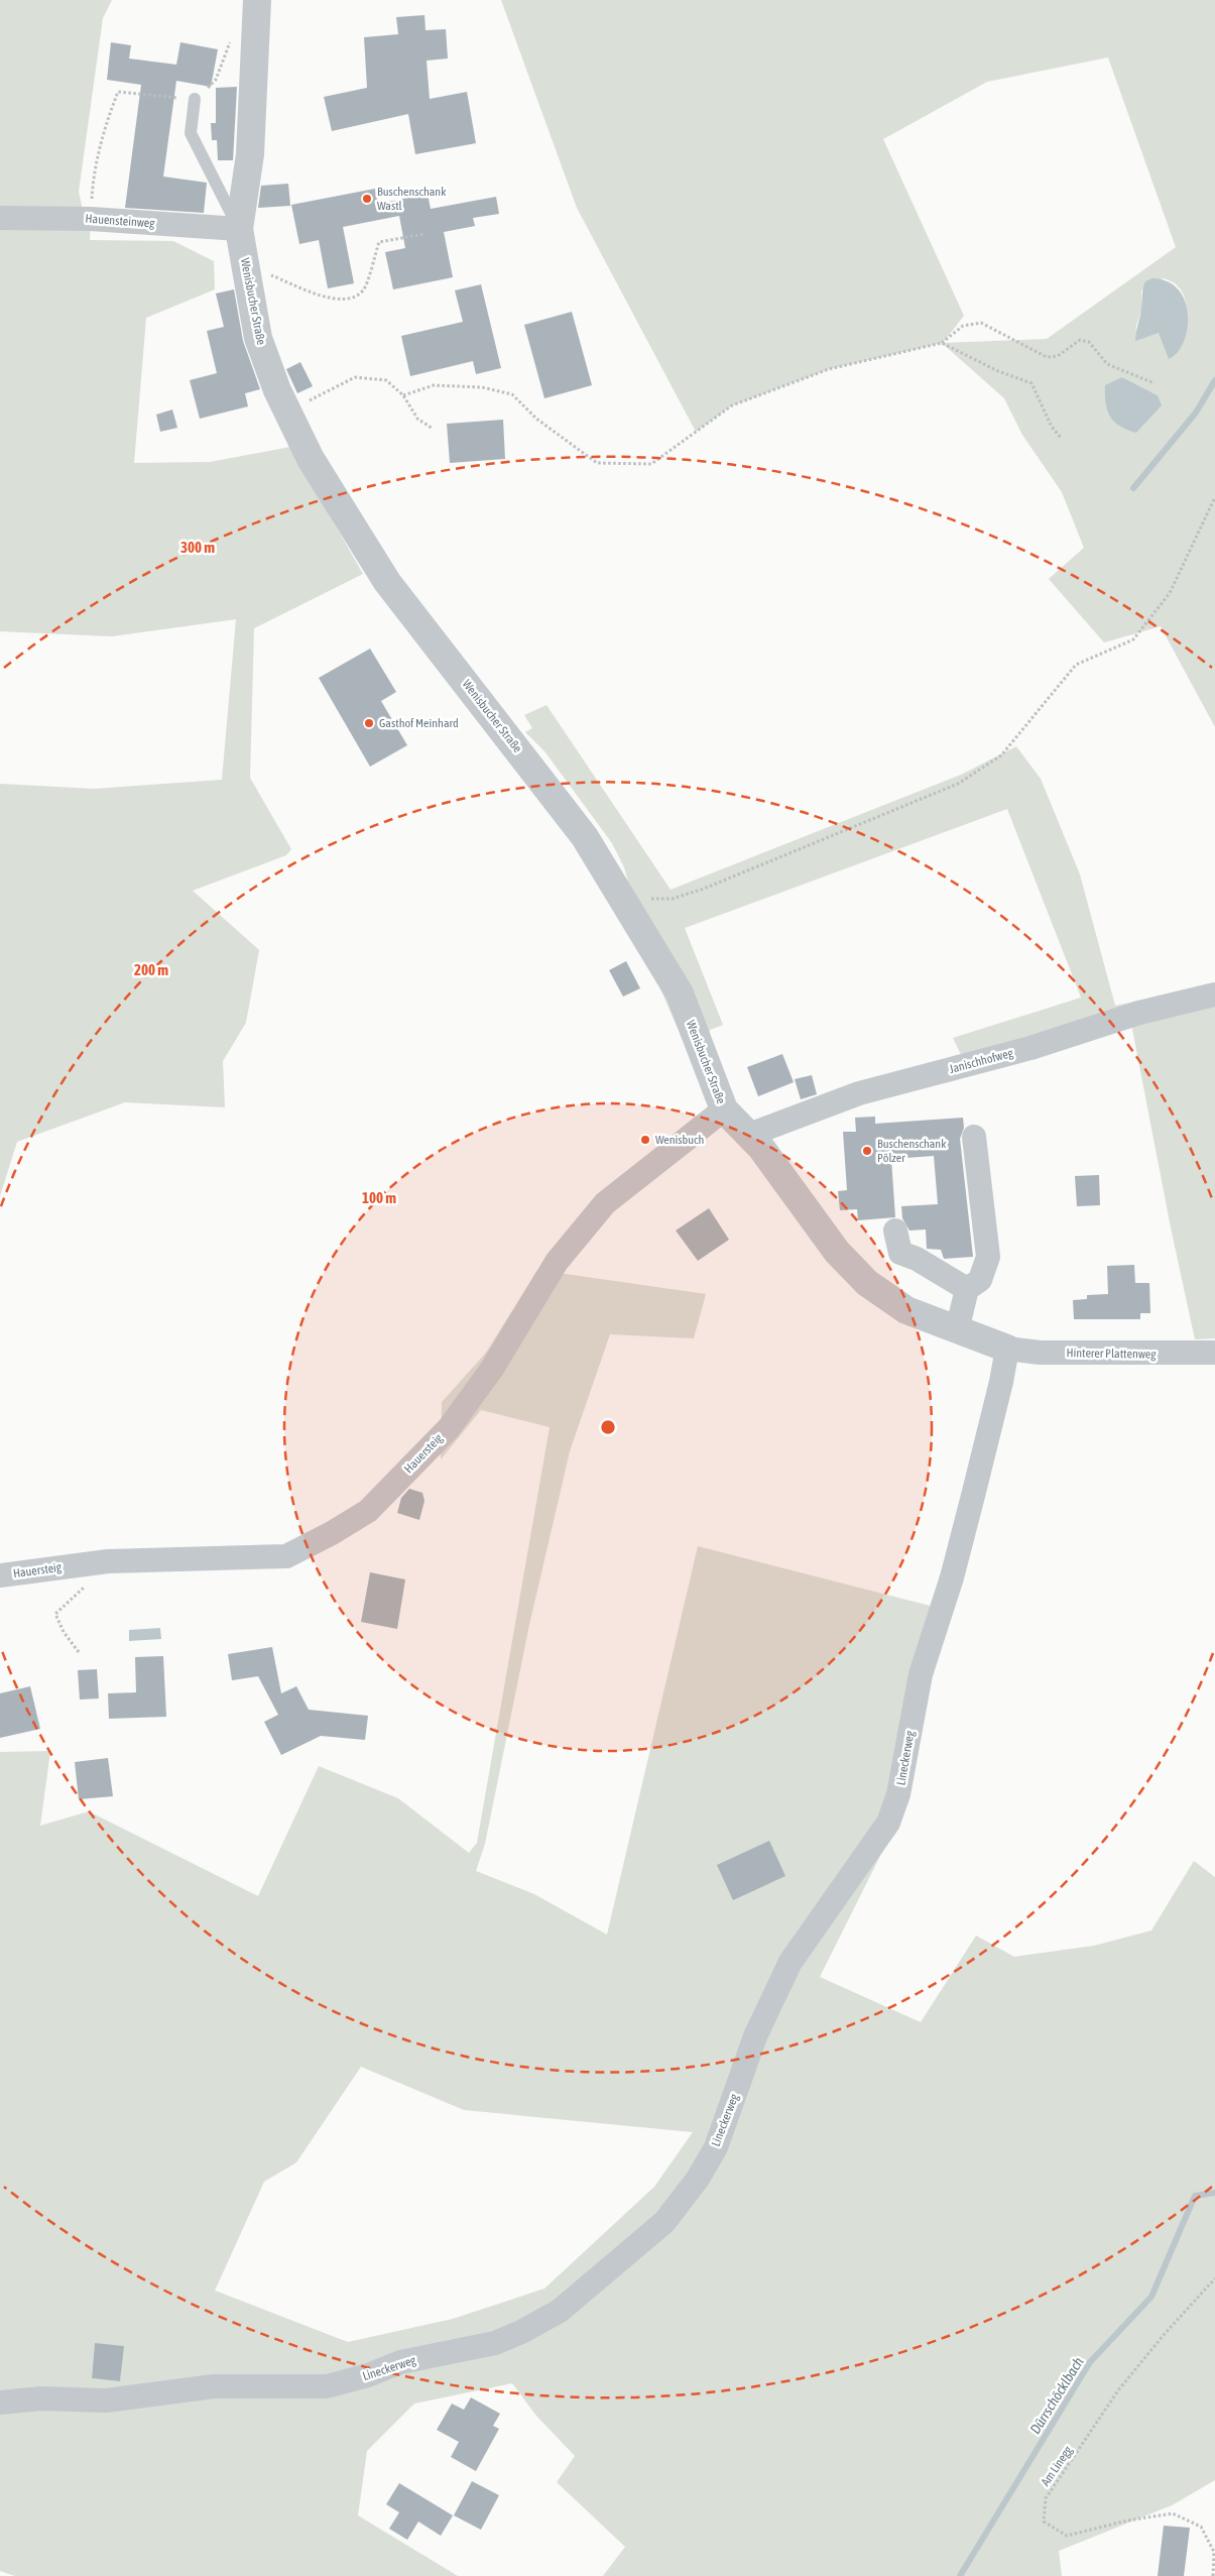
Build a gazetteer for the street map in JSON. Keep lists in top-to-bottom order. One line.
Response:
{"streets":{"street":["Hauensteinweg","Wenisbucher Straße","Janischhofweg","Hinterer Plattenweg","Hauersteig","Lineckerweg"],"path":["Am Linegg"]},"crossings":[["Hauensteinweg","Wenisbucher Straße"],["Wenisbucher Straße","Janischhofweg"],["Wenisbucher Straße","Hinterer Plattenweg"],["Wenisbucher Straße","Hauersteig"],["Wenisbucher Straße","Lineckerweg"],["Hinterer Plattenweg","Lineckerweg"]],"water":["Dürrschöcklbach"],"places":["Buschenschank Wastl","Gasthof Meinhard","Wenisbuch","Buschenschank Pölzer"],"rings":["300 m","200 m","100 m"]}
